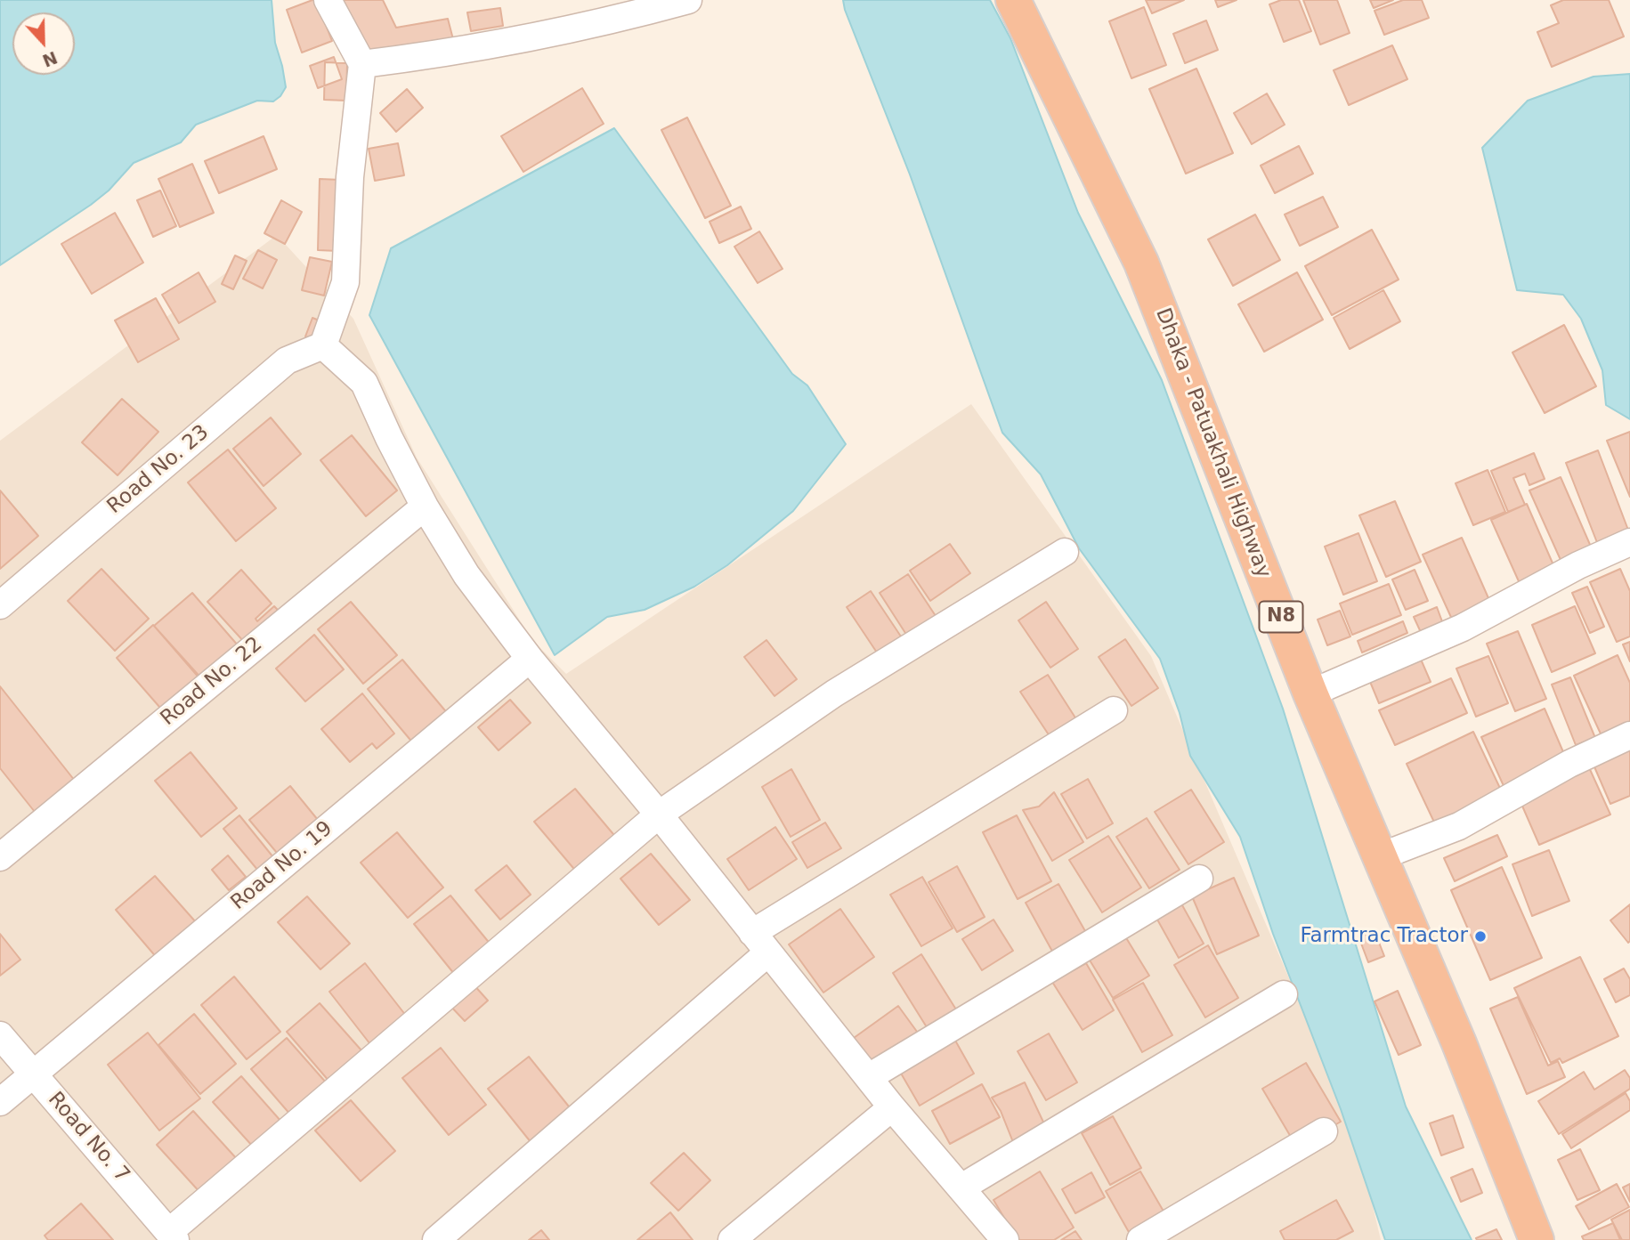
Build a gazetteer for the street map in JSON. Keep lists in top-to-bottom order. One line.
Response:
{"streets":{"highway":["Dhaka - Patuakhali Highway","N8"],"street":["Road No. 23","Road No. 22","Road No. 19","Road No. 7"]},"crossings":[["Road No. 19","Road No. 7"]],"places":["Farmtrac Tractor"],"north":"bottom"}
